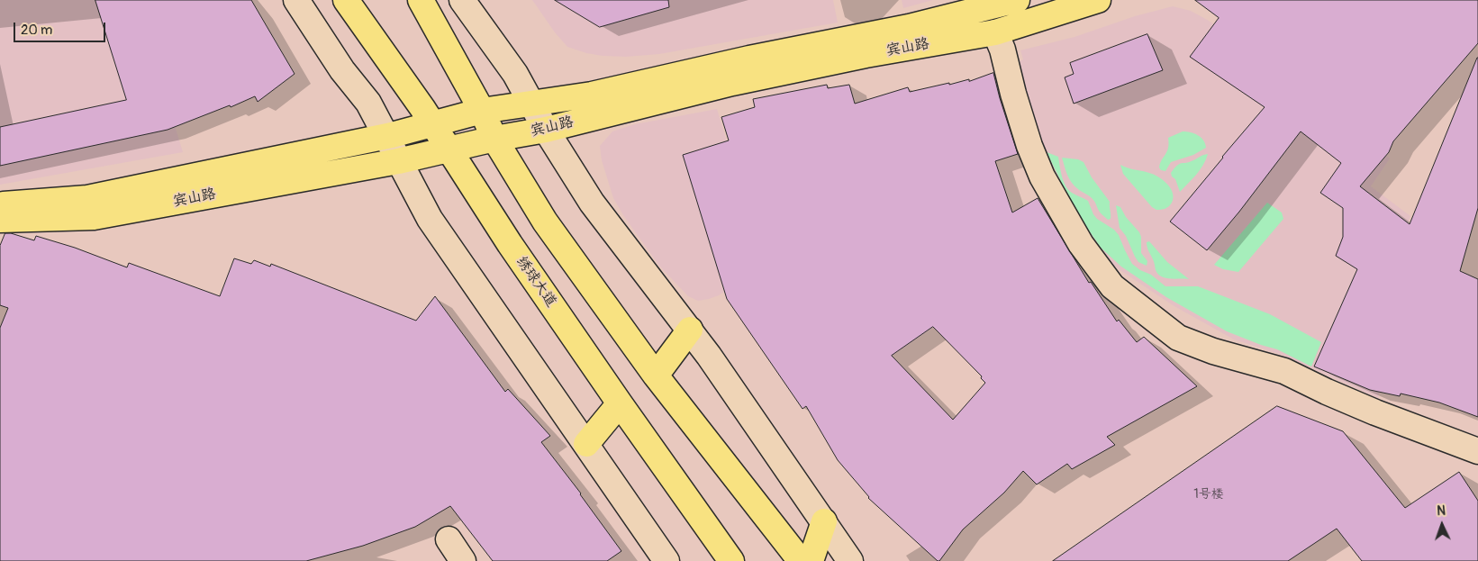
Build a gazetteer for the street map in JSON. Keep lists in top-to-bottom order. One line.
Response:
{"streets":{"main road":["宾山路","绣球大道"]},"crossings":[["宾山路","绣球大道"]],"house_numbers":["1号楼"],"scale_bar":"20 m","north":"top"}
